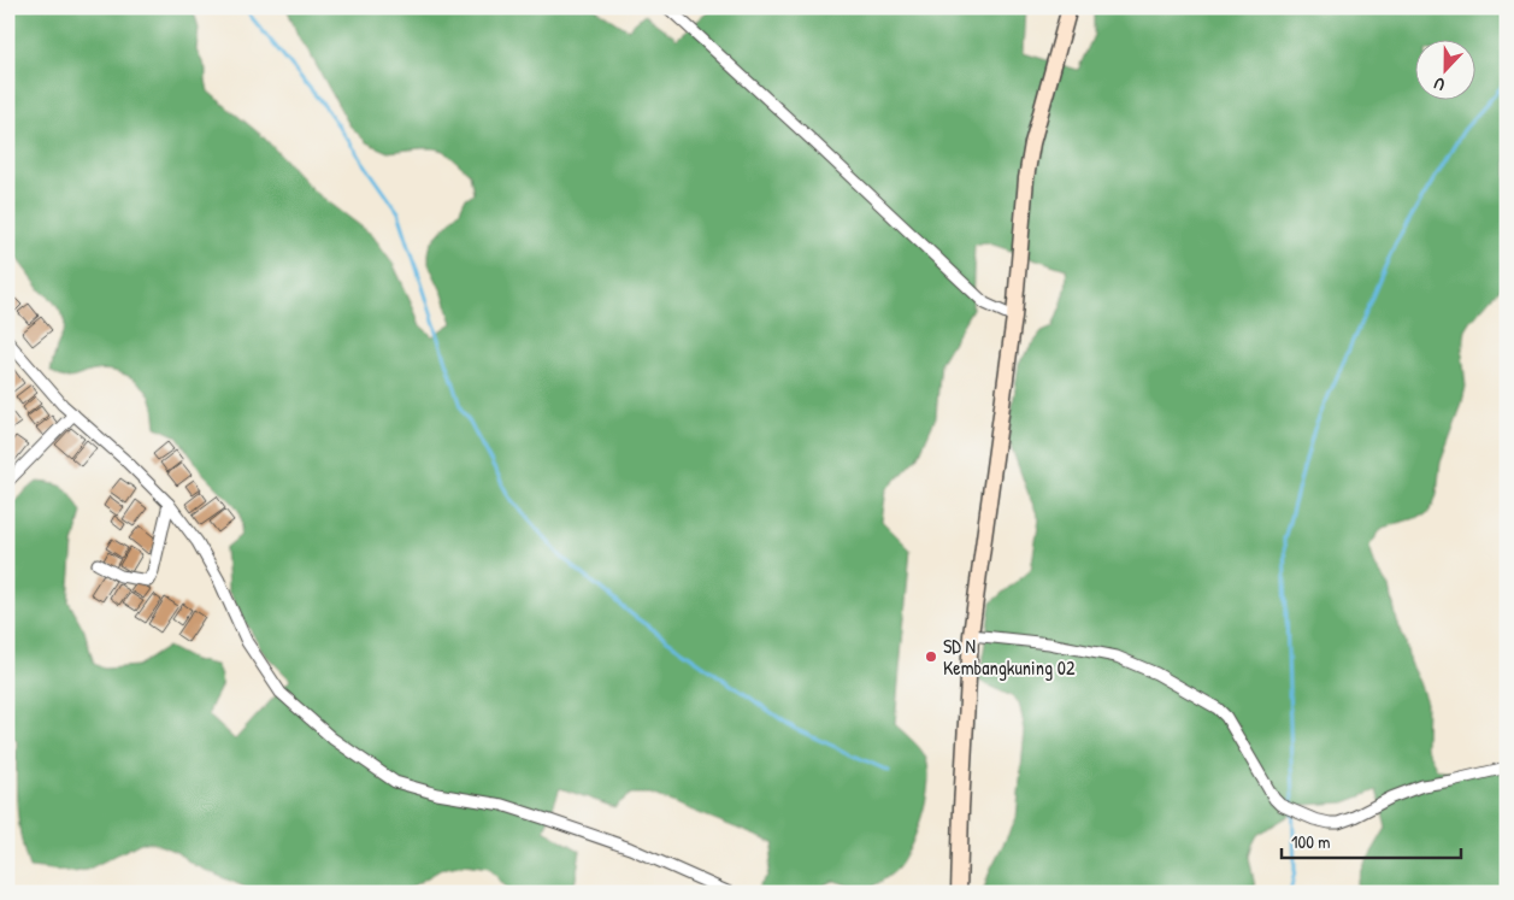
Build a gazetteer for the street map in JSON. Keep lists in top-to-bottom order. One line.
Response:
{"places":["SD N Kembangkuning 02"],"scale_bar":"100 m","north":"bottom"}
